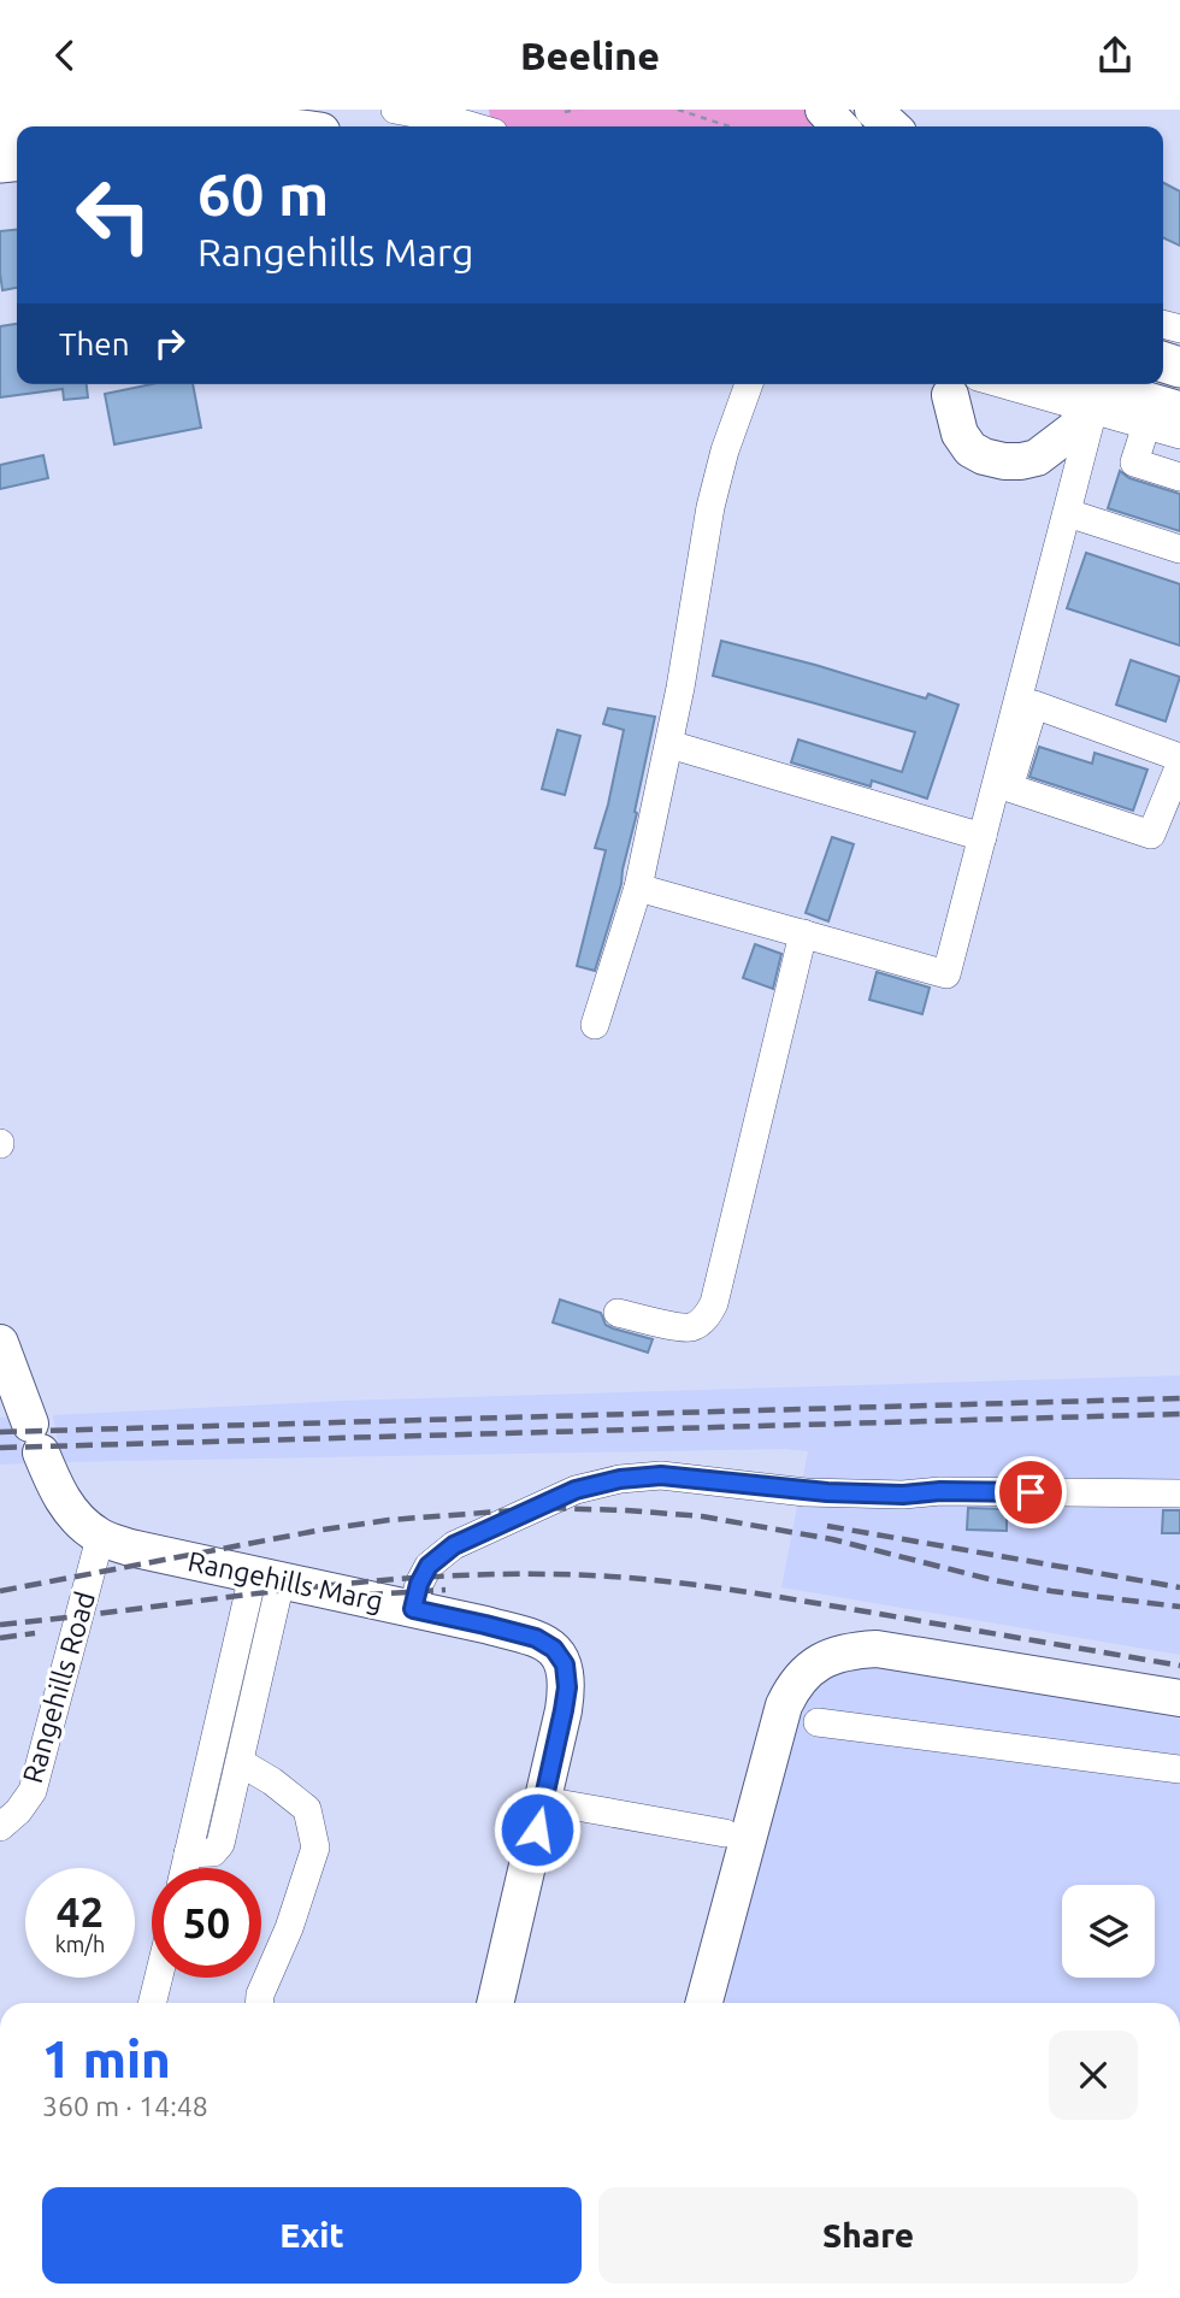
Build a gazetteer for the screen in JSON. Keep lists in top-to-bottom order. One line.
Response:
{"streets":{"main road":["Rangehills Marg"],"street":["Rangehills Road"]},"crossings":[["Rangehills Marg","Rangehills Road"]],"page":{"header":"Beeline","turn":["60 m","Rangehills Marg"],"then":"Then","speed":"42 km/h","limit":"50","heading":["1 min","360 m · 14:48"],"buttons":["Exit","Share"]}}
